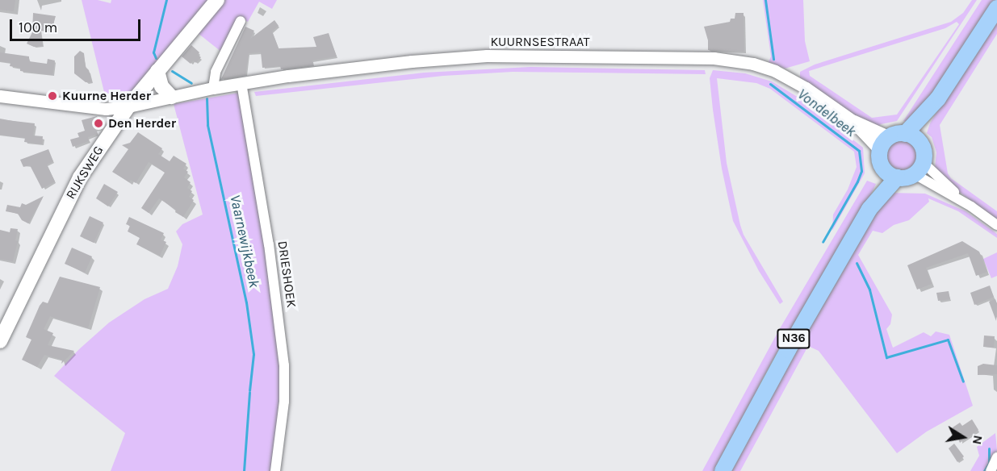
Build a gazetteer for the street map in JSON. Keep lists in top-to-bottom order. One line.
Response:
{"streets":{"main road":["RIJKSWEG","N36"],"street":["KUURNSESTRAAT","DRIESHOEK"]},"crossings":[["KUURNSESTRAAT","RIJKSWEG"],["KUURNSESTRAAT","DRIESHOEK"],["KUURNSESTRAAT","N36"]],"water":["Vondelbeek","Vaarnewijkbeek"],"places":["Kuurne Herder","Den Herder"],"scale_bar":"100 m","north":"right"}
